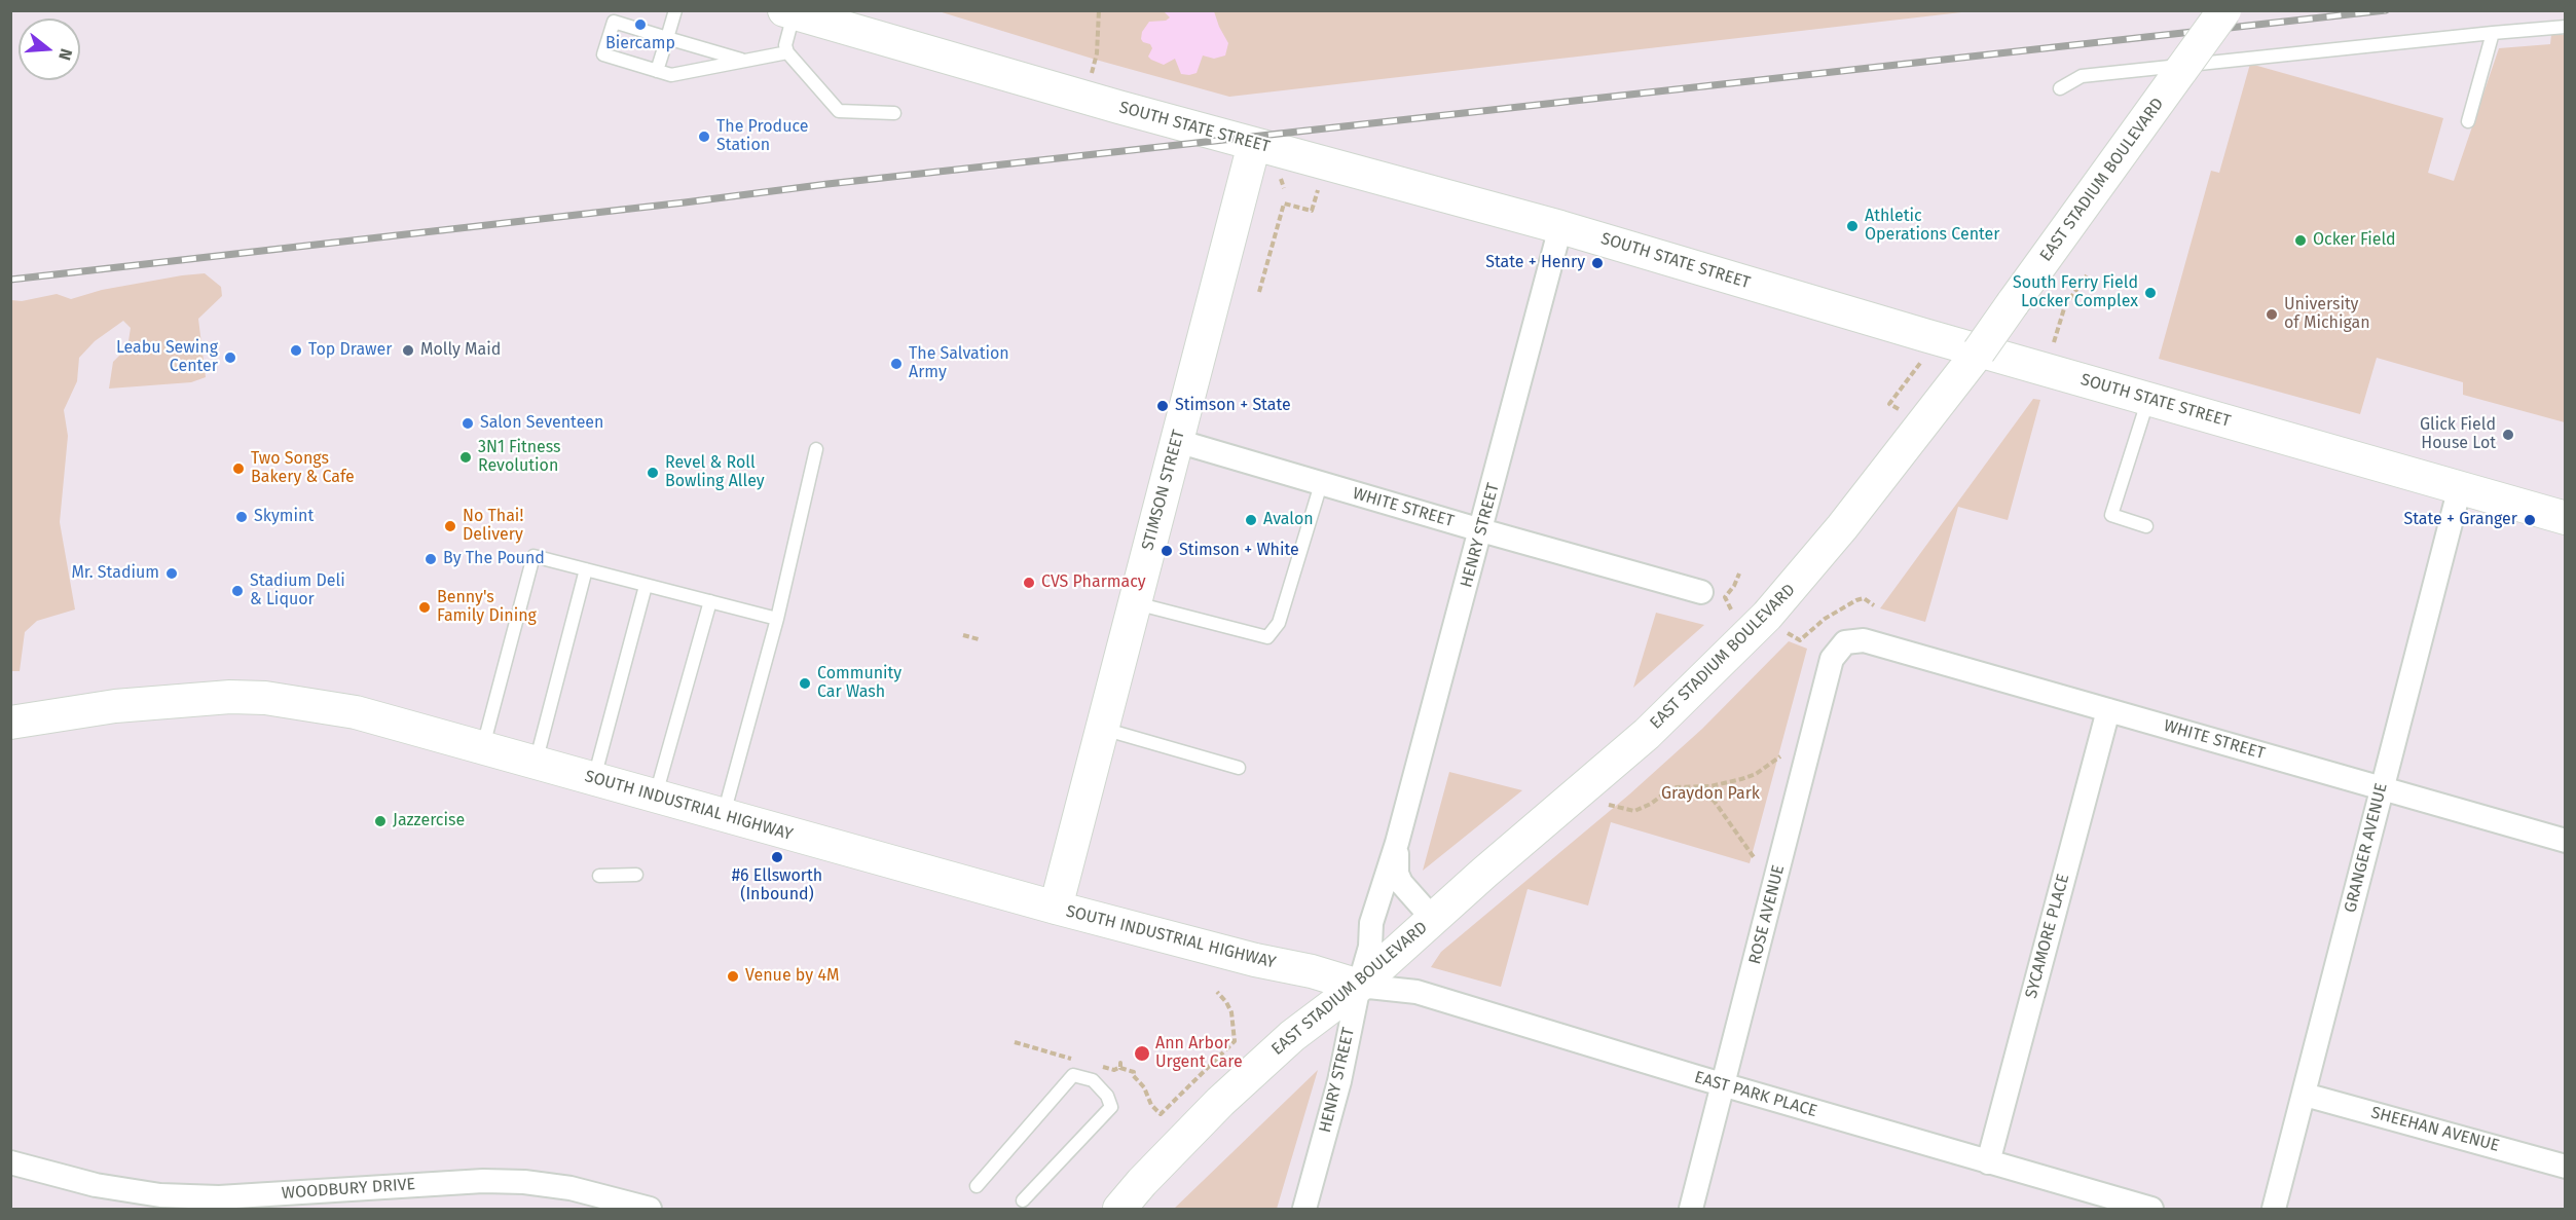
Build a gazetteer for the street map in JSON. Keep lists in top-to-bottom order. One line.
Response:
{"streets":{"main road":["SOUTH STATE STREET","EAST STADIUM BOULEVARD","STIMSON STREET","SOUTH INDUSTRIAL HIGHWAY"],"street":["WHITE STREET","HENRY STREET","GRANGER AVENUE","ROSE AVENUE","SYCAMORE PLACE","EAST PARK PLACE","SHEEHAN AVENUE","WOODBURY DRIVE"]},"crossings":[["SOUTH STATE STREET","STIMSON STREET"],["SOUTH STATE STREET","HENRY STREET"],["SOUTH STATE STREET","GRANGER AVENUE"],["EAST STADIUM BOULEVARD","HENRY STREET"],["EAST STADIUM BOULEVARD","SOUTH INDUSTRIAL HIGHWAY"],["EAST STADIUM BOULEVARD","EAST PARK PLACE"],["STIMSON STREET","WHITE STREET"],["STIMSON STREET","SOUTH INDUSTRIAL HIGHWAY"],["WHITE STREET","HENRY STREET"],["WHITE STREET","GRANGER AVENUE"],["WHITE STREET","ROSE AVENUE"],["WHITE STREET","SYCAMORE PLACE"],["HENRY STREET","SOUTH INDUSTRIAL HIGHWAY"],["HENRY STREET","EAST PARK PLACE"],["SOUTH INDUSTRIAL HIGHWAY","EAST PARK PLACE"],["GRANGER AVENUE","SHEEHAN AVENUE"],["ROSE AVENUE","EAST PARK PLACE"],["SYCAMORE PLACE","EAST PARK PLACE"]],"parks":["Graydon Park"],"places":["Biercamp","The Produce Station","Athletic Operations Center","Ocker Field","State + Henry","South Ferry Field Locker Complex","University of Michigan","Top Drawer","Molly Maid","Leabu Sewing Center","The Salvation Army","Stimson + State","Salon Seventeen","Glick Field House Lot","3N1 Fitness Revolution","Two Songs Bakery & Cafe","Revel & Roll Bowling Alley","Skymint","Avalon","State + Granger","No Thai! Delivery","Stimson + White","By The Pound","Mr. Stadium","CVS Pharmacy","Stadium Deli & Liquor","Benny's Family Dining","Community Car Wash","Jazzercise","#6 Ellsworth (Inbound)","Venue by 4M","Ann Arbor Urgent Care"],"north":"right"}
